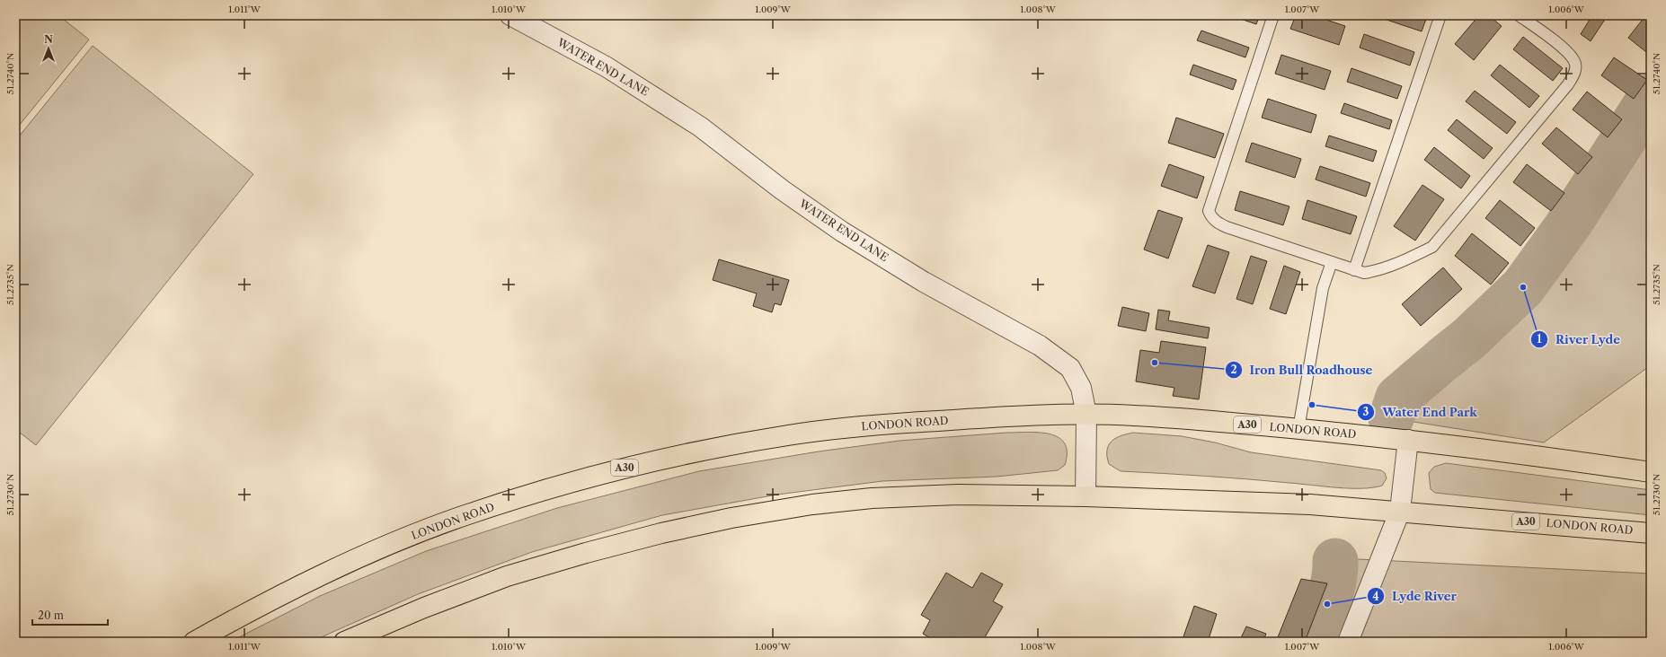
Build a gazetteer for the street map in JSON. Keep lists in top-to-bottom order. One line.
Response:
{"streets":{"main road":["LONDON ROAD","A30"],"street":["WATER END LANE"]},"crossings":[["WATER END LANE","LONDON ROAD"]],"places":["River Lyde","Iron Bull Roadhouse","Water End Park","Lyde River"],"scale_bar":"20 m","north":"top","coordinates":["1.011°W","1.010°W","1.009°W","1.008°W","1.007°W","1.006°W","51.2740°N","51.2735°N","51.2730°N"]}
